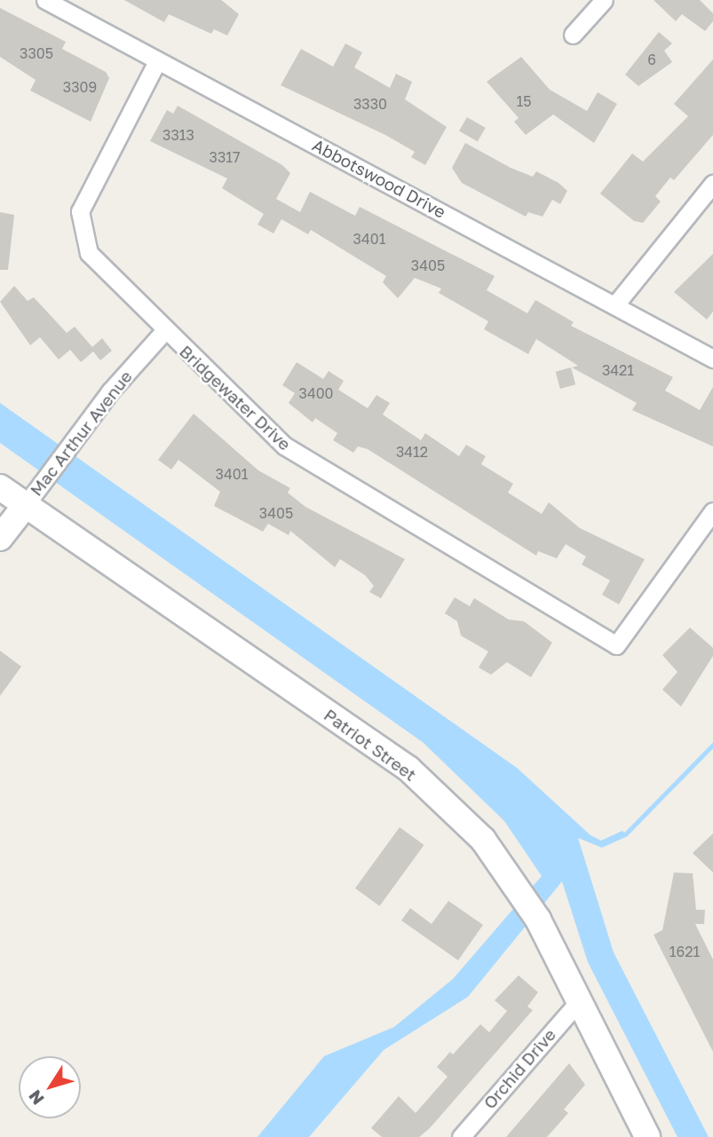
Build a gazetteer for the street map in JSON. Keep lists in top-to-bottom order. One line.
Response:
{"streets":{"main road":["Mac Arthur Avenue","Patriot Street"],"street":["Abbotswood Drive","Bridgewater Drive","Orchid Drive"]},"crossings":[["Abbotswood Drive","Bridgewater Drive"],["Bridgewater Drive","Mac Arthur Avenue"],["Mac Arthur Avenue","Patriot Street"],["Patriot Street","Orchid Drive"]],"house_numbers":["3305","6","3309","15","3330","3313","3317","3401","3405","3421","3400","3412","3401","3405","1621"],"north":"bottom left"}
